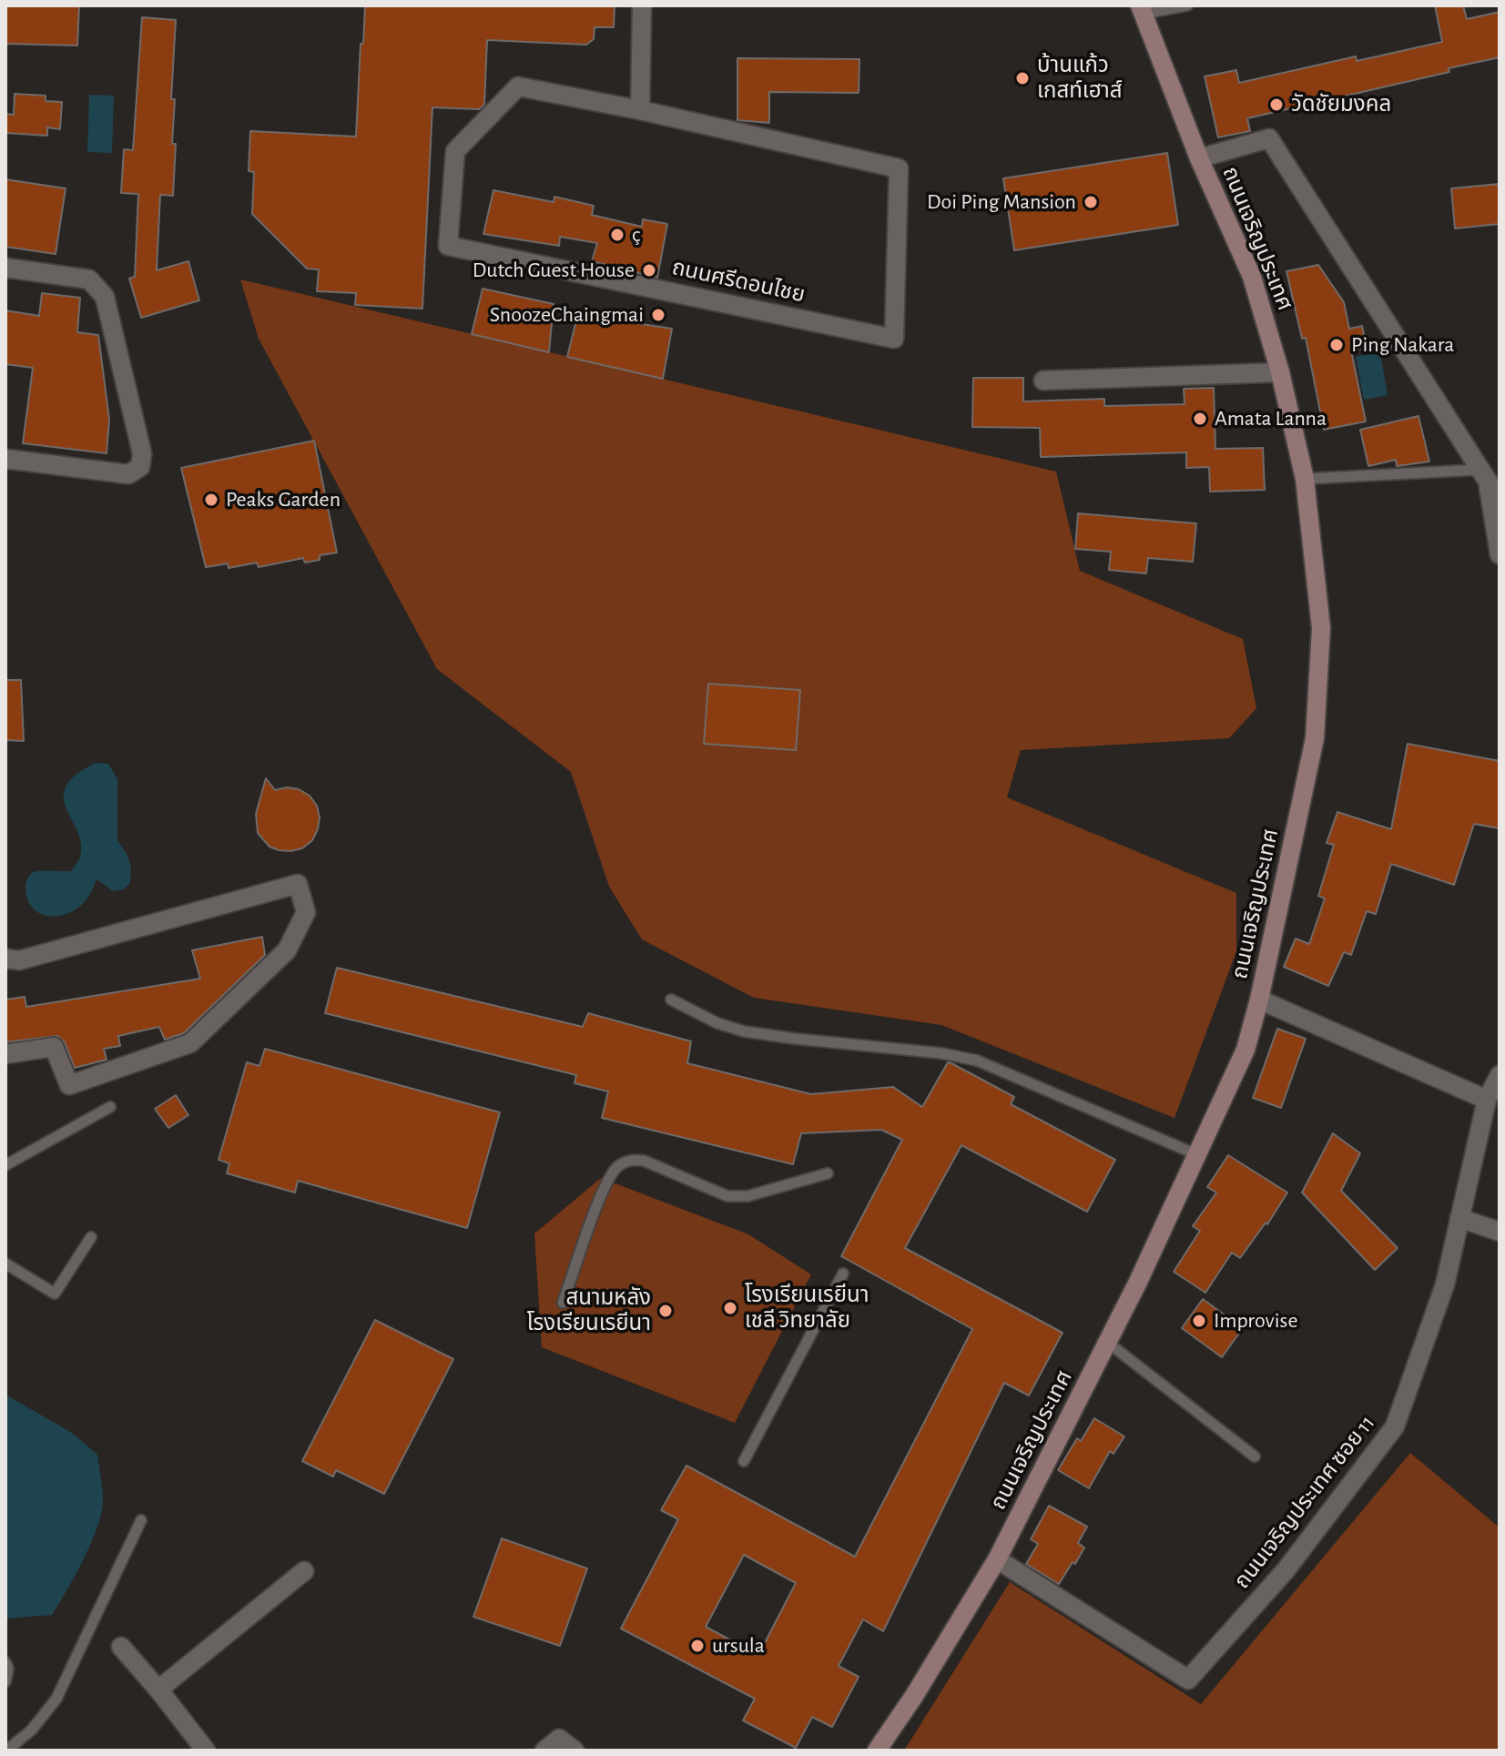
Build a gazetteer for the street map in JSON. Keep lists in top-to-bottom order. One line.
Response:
{"streets":{"street":["ถนนเจริญประเทศ","ถนนศรีดอนไชย","ถนนเจริญประเทศ ซอย 11"]},"crossings":[["ถนนเจริญประเทศ","ถนนเจริญประเทศ ซอย 11"]],"places":["บ้านแก้ว เกสท์เฮาส์","วัดชัยมงคล","Doi Ping Mansion","ç","Dutch Guest House","SnoozeChaingmai","Ping Nakara","Amata Lanna","Peaks Garden","โรงเรียนเรยีนา เชลี วิทยาลัย","สนามหลัง โรงเรียนเรยีนา","Improvise","ursula"]}
